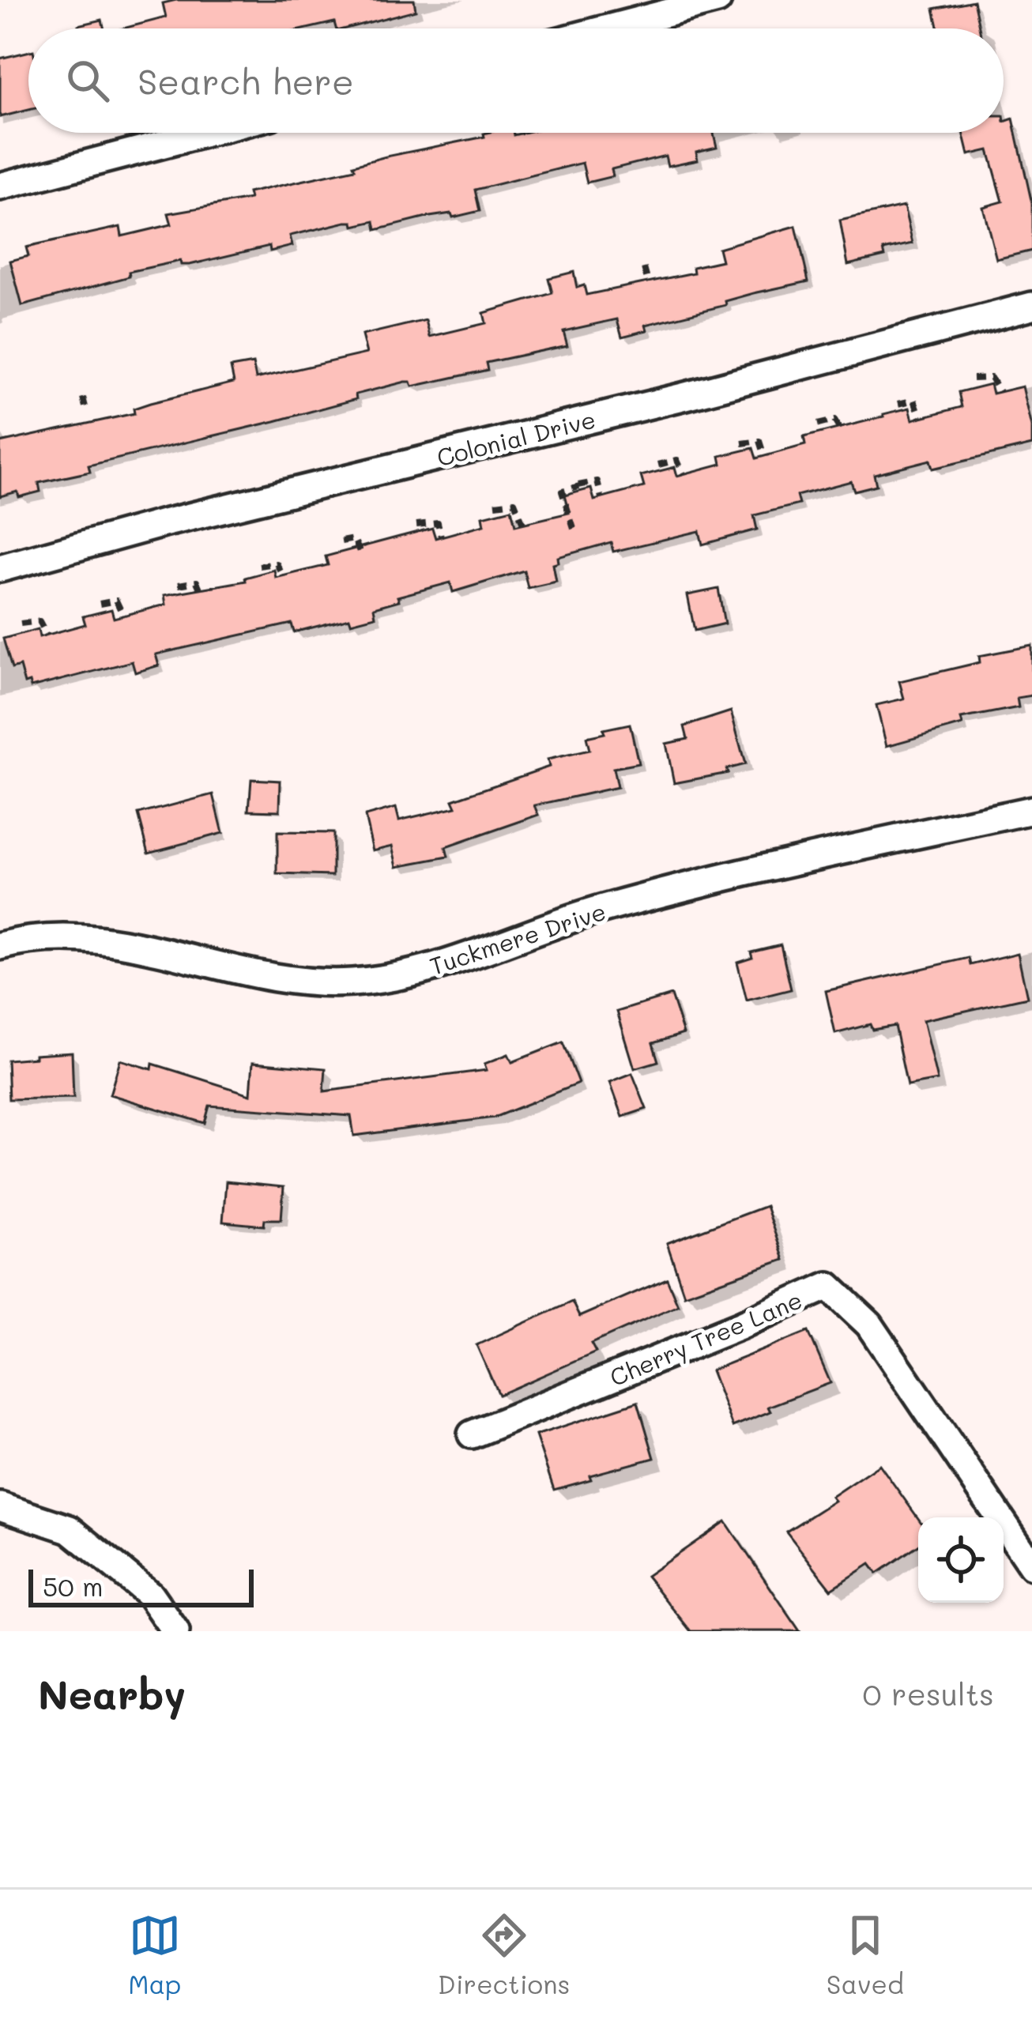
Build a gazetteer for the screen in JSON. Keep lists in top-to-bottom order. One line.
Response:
{"streets":{"street":["Colonial Drive","Tuckmere Drive","Cherry Tree Lane"]},"scale_bar":"50 m","page":{"search":"Search here","scale":"50 m","heading":["Nearby","0 results"],"nav":["Map","Directions","Saved"]}}
